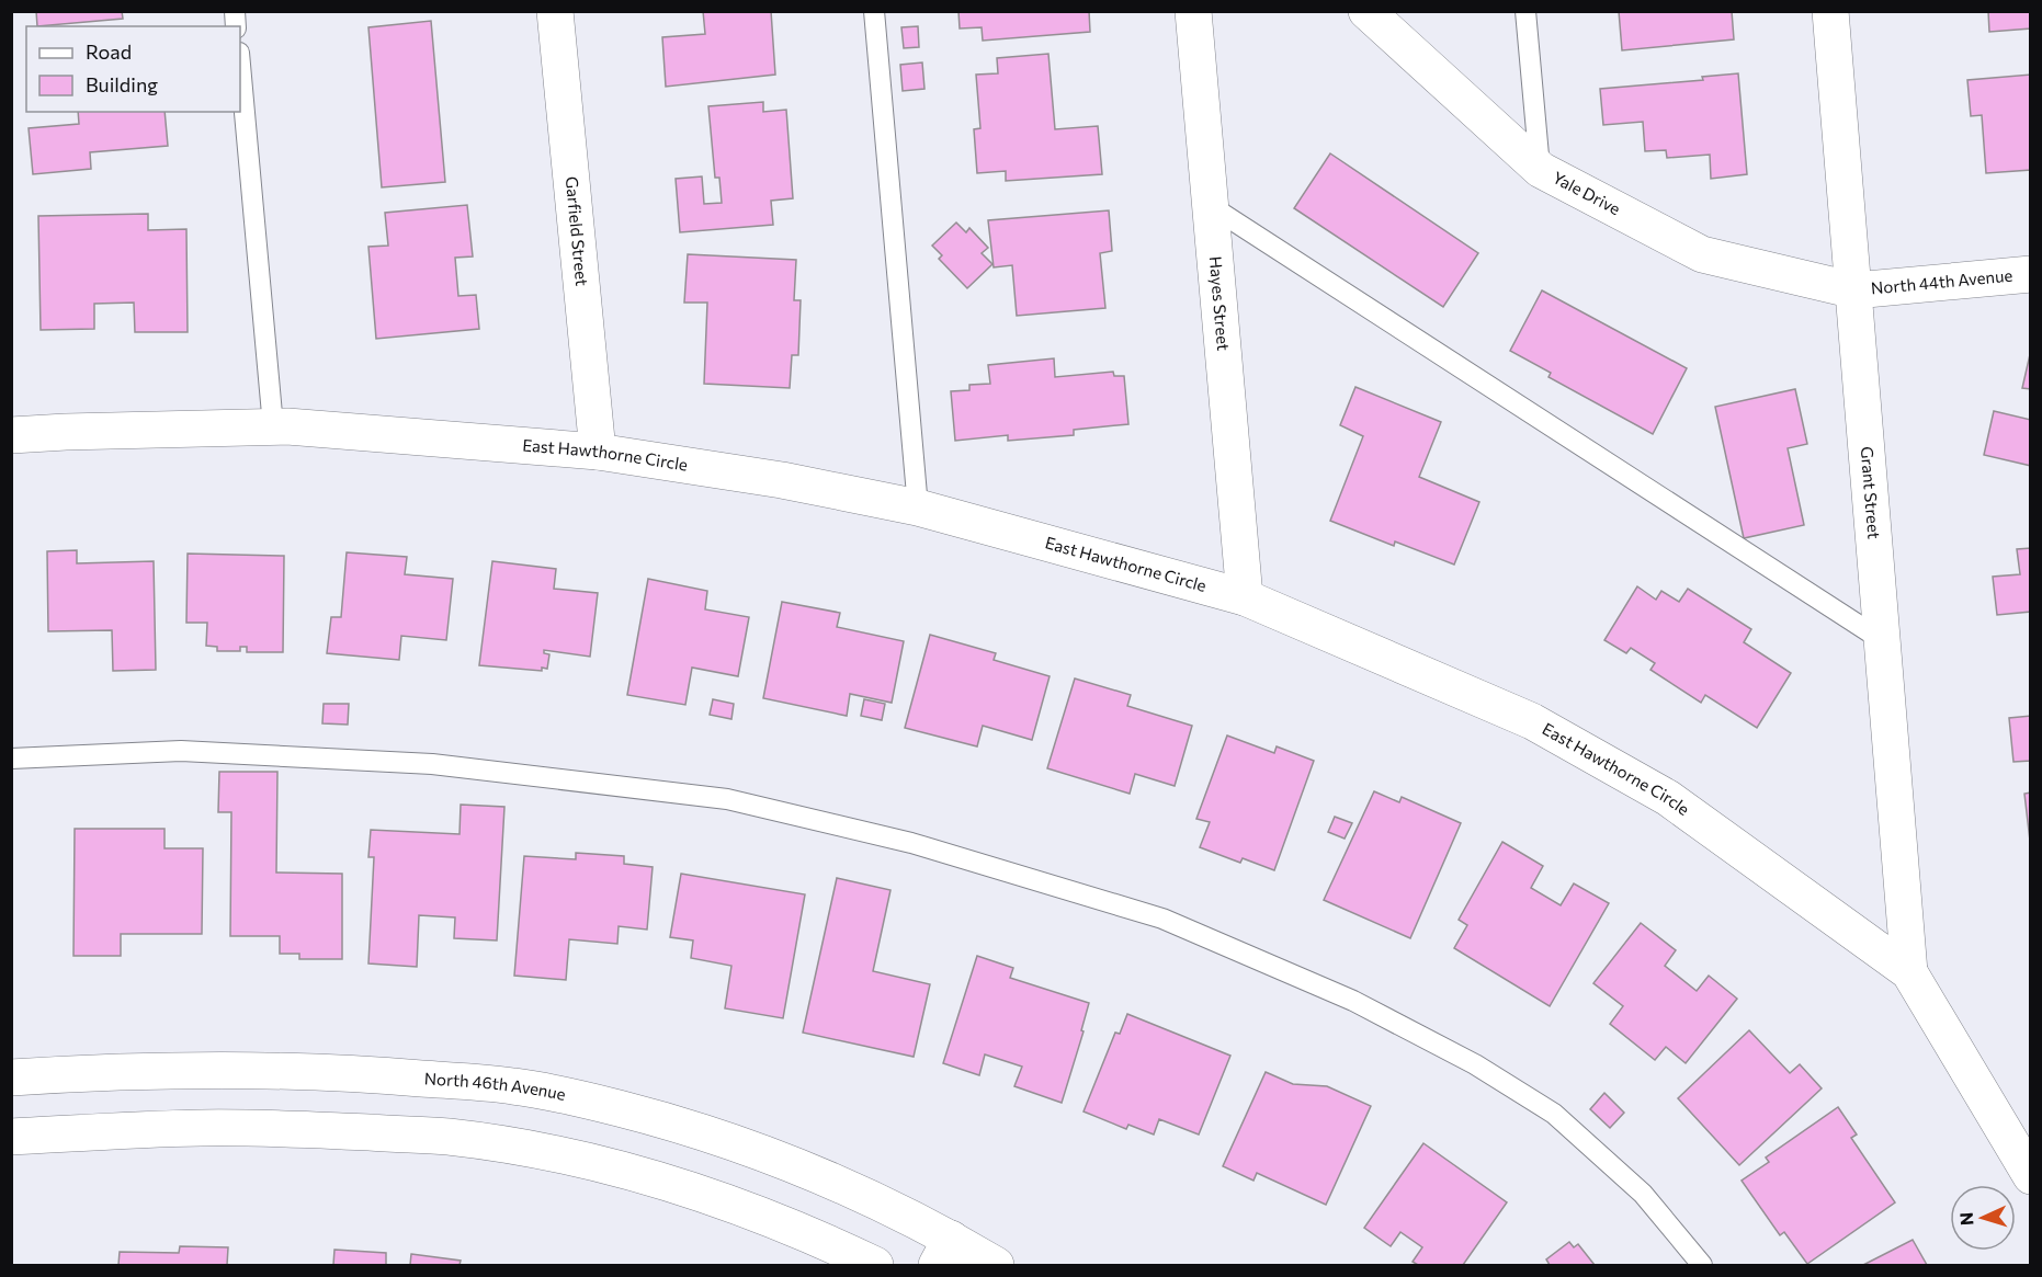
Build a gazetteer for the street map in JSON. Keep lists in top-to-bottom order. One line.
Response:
{"streets":{"street":["Yale Drive","Garfield Street","North 44th Avenue","Hayes Street","East Hawthorne Circle","Grant Street","North 46th Avenue"]},"crossings":[["Yale Drive","North 44th Avenue"],["Yale Drive","Grant Street"],["Garfield Street","East Hawthorne Circle"],["North 44th Avenue","Grant Street"],["Hayes Street","East Hawthorne Circle"],["East Hawthorne Circle","Grant Street"]],"legend":["Road","Building"],"north":"left"}
